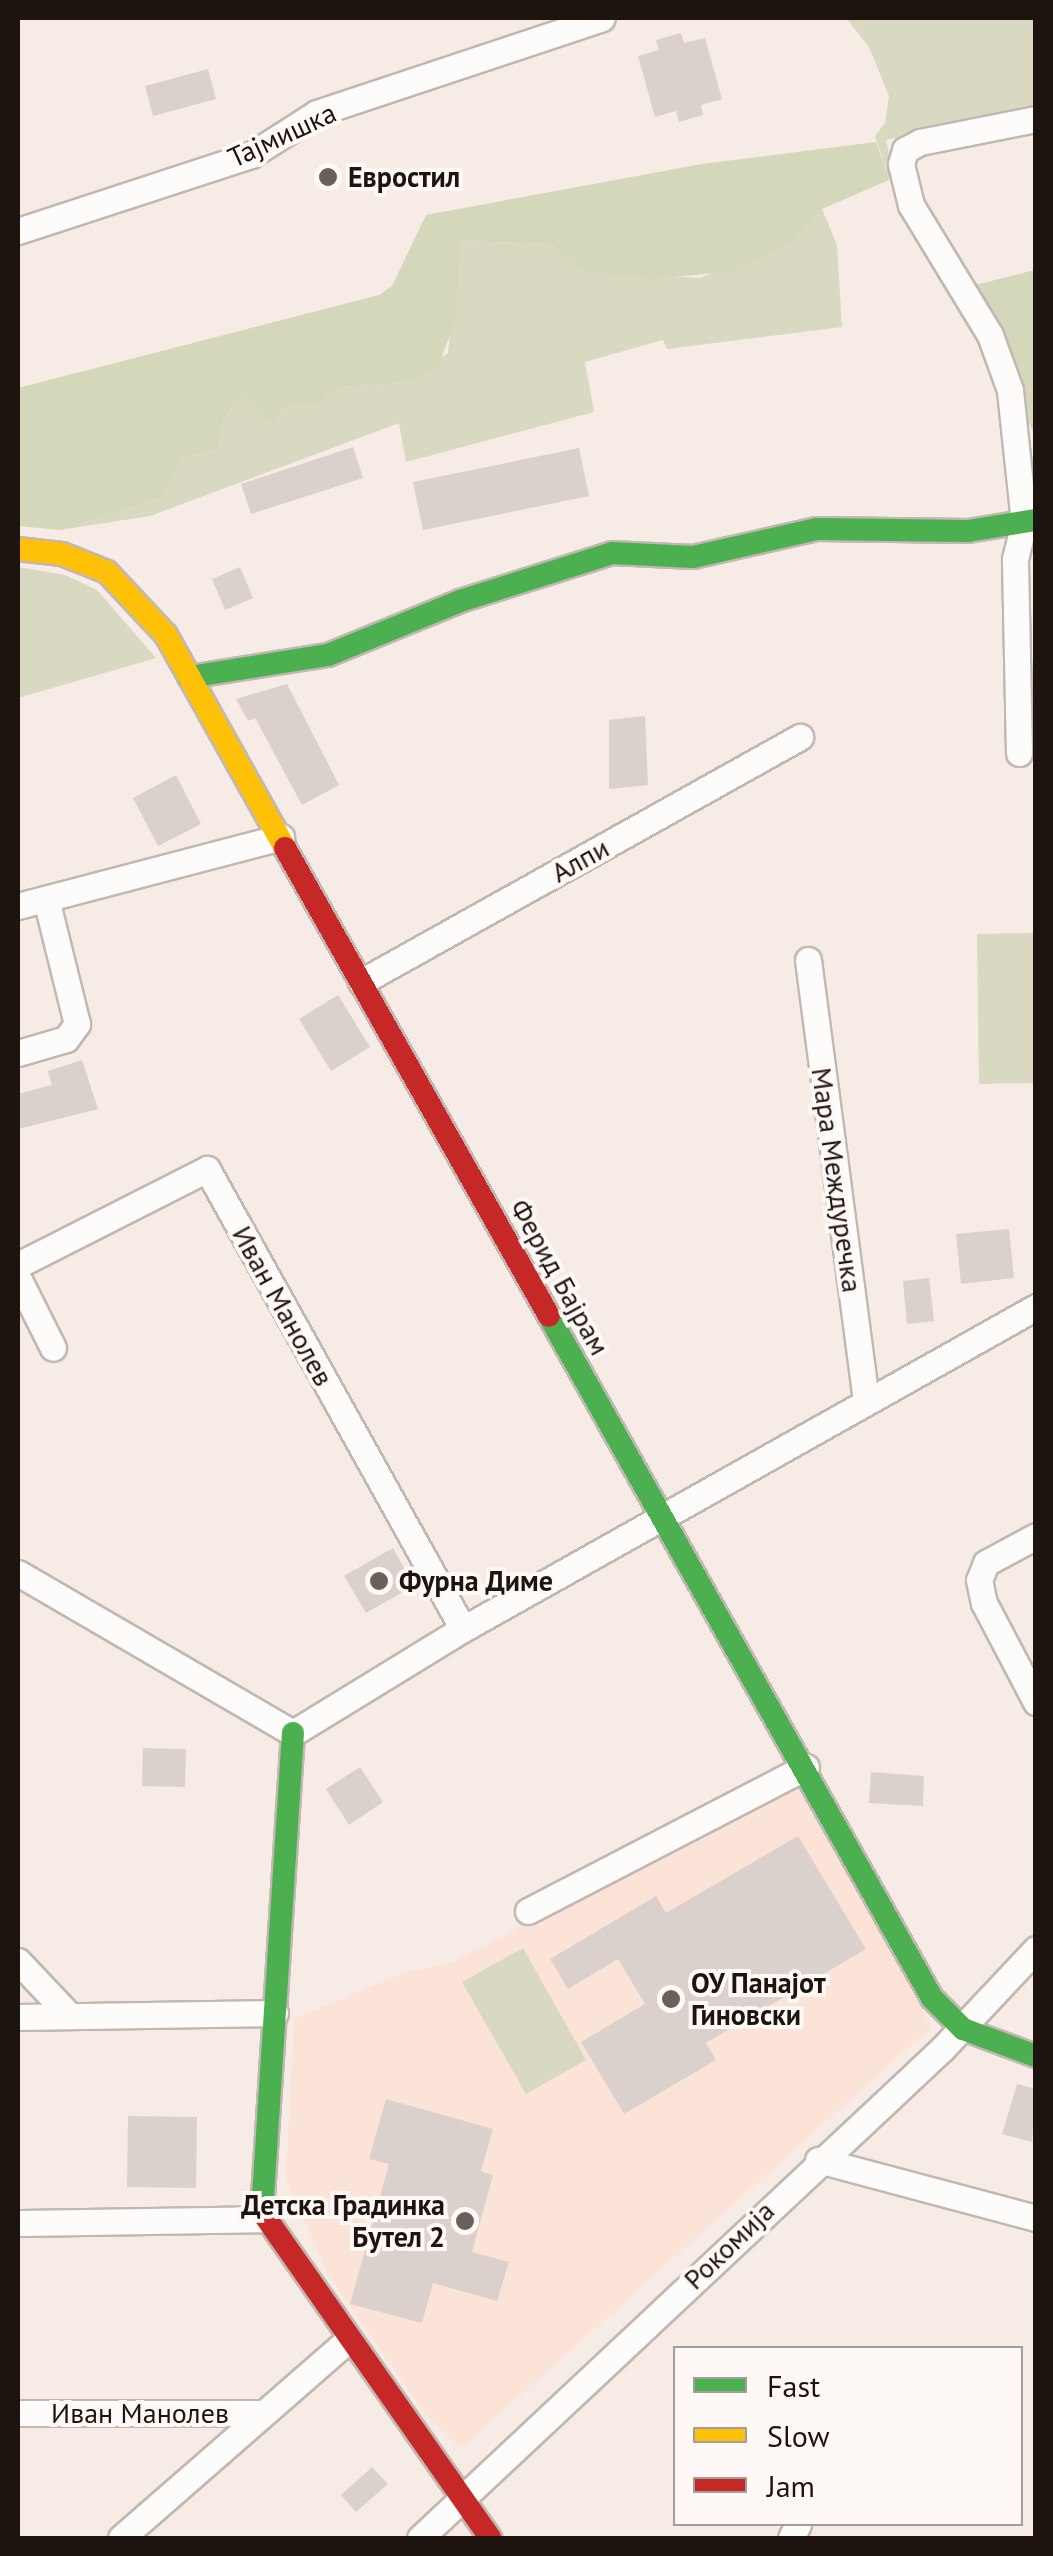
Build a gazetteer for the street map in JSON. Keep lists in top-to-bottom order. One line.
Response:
{"streets":{"street":["Тајмишка","Алпи","Мара Междуречка","Ферид Бајрам","Иван Манолев","Рокомија"]},"crossings":[["Алпи","Ферид Бајрам"],["Ферид Бајрам","Рокомија"]],"places":["Евростил","Фурна Диме","ОУ Панајот Гиновски","Детска Градинка Бутел 2"],"legend":["Fast","Slow","Jam"]}
